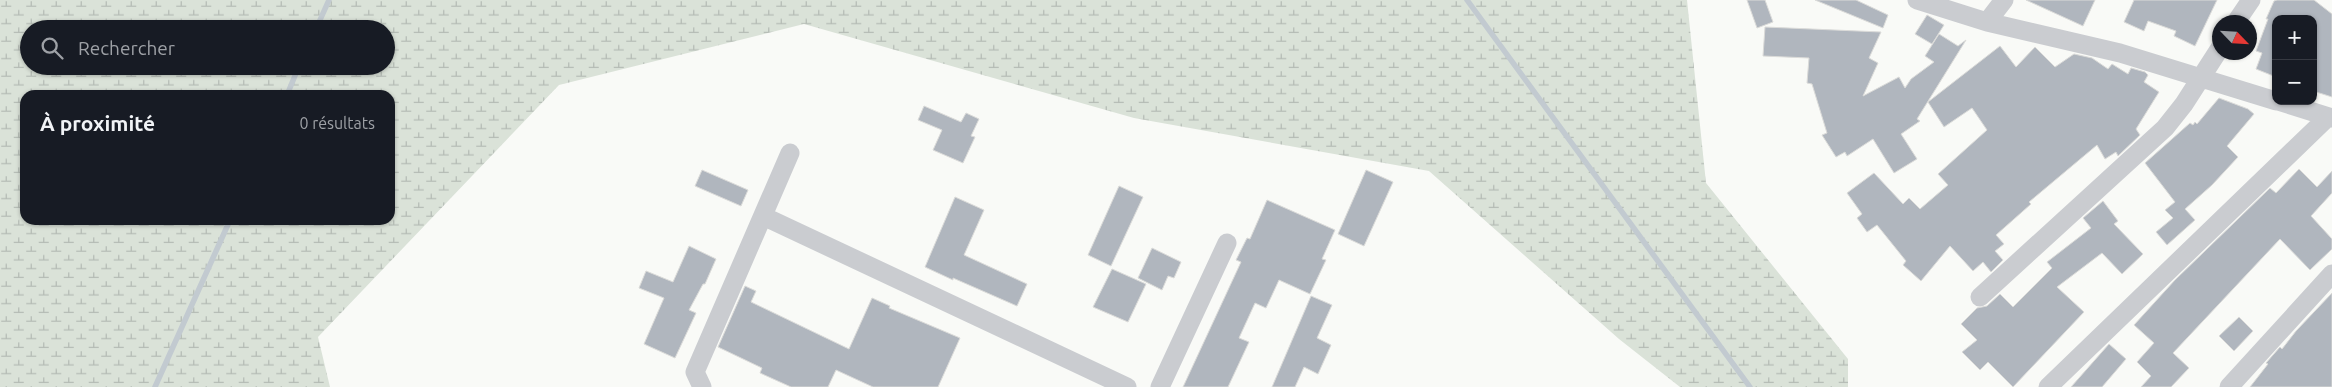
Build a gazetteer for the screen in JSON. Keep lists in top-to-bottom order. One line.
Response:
{"north":"bottom right","page":{"map_buttons":["+","−"],"search":"Rechercher","heading":["À proximité","0 résultats"]}}
